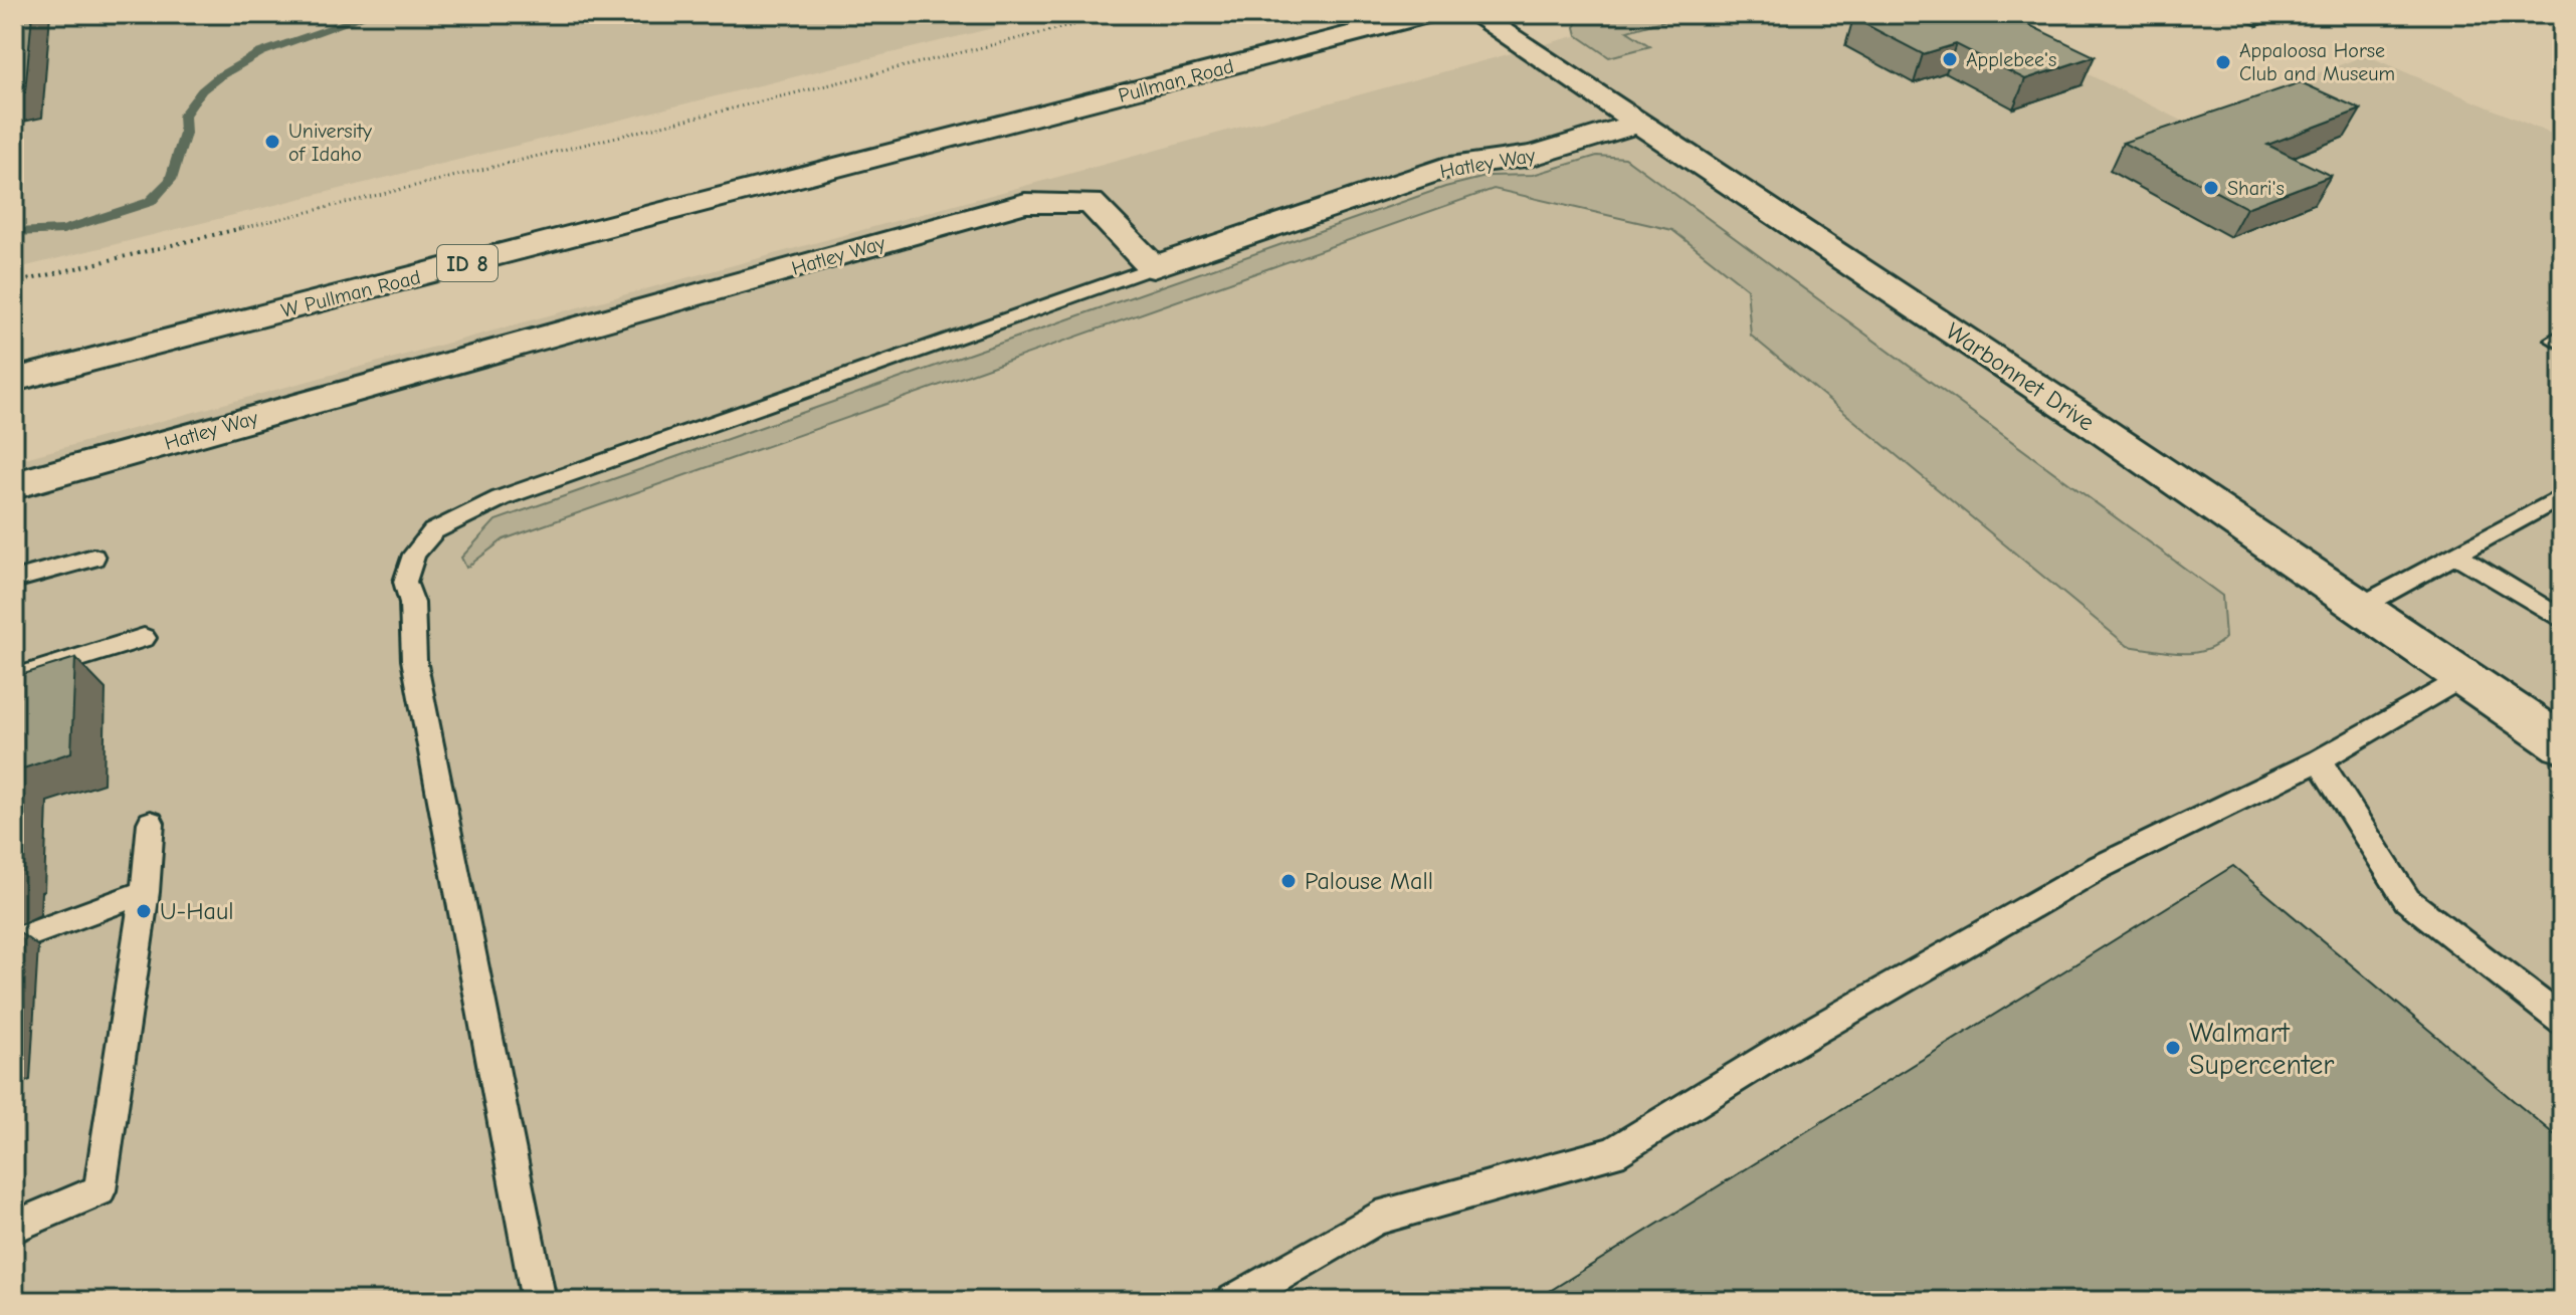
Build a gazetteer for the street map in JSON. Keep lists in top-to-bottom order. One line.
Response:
{"streets":{"street":["Pullman Road","Hatley Way","ID 8","W Pullman Road","Warbonnet Drive"]},"crossings":[["Pullman Road","W Pullman Road"],["Hatley Way","Warbonnet Drive"]],"places":["Applebee's","Appaloosa Horse Club and Museum","University of Idaho","Shari's","Palouse Mall","U-Haul","Walmart Supercenter"]}
